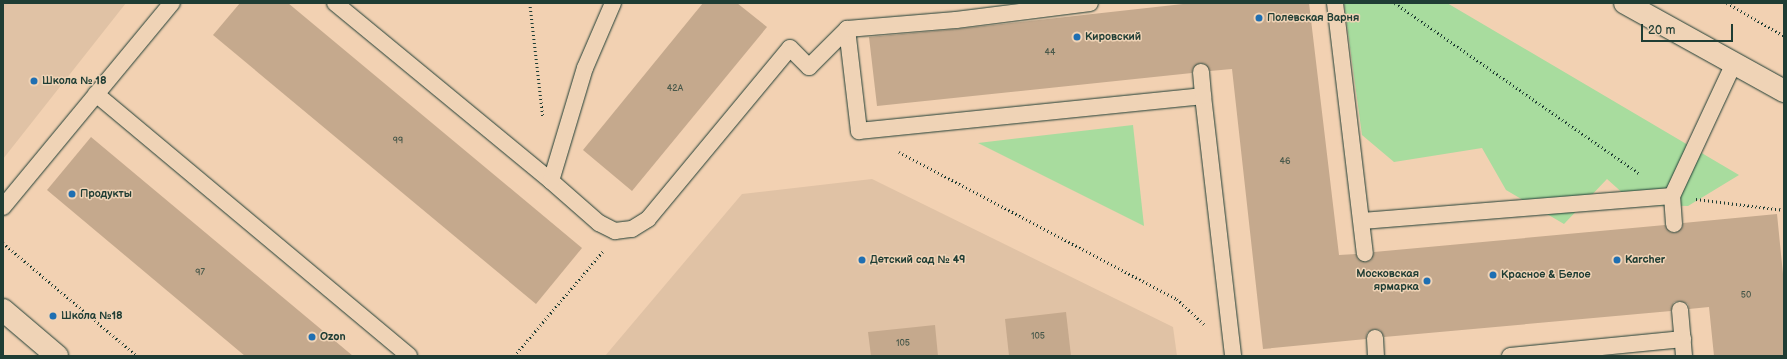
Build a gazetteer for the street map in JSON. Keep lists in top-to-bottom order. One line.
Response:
{"places":["Полевская Варня","Кировский","Школа № 18","Продукты","Детский сад № 49","Karcher","Красное & Белое","Московская ярмарка","Школа №18","Ozon"],"house_numbers":["44","42А","99","46","97","50","105","105"],"scale_bar":"20 m"}
